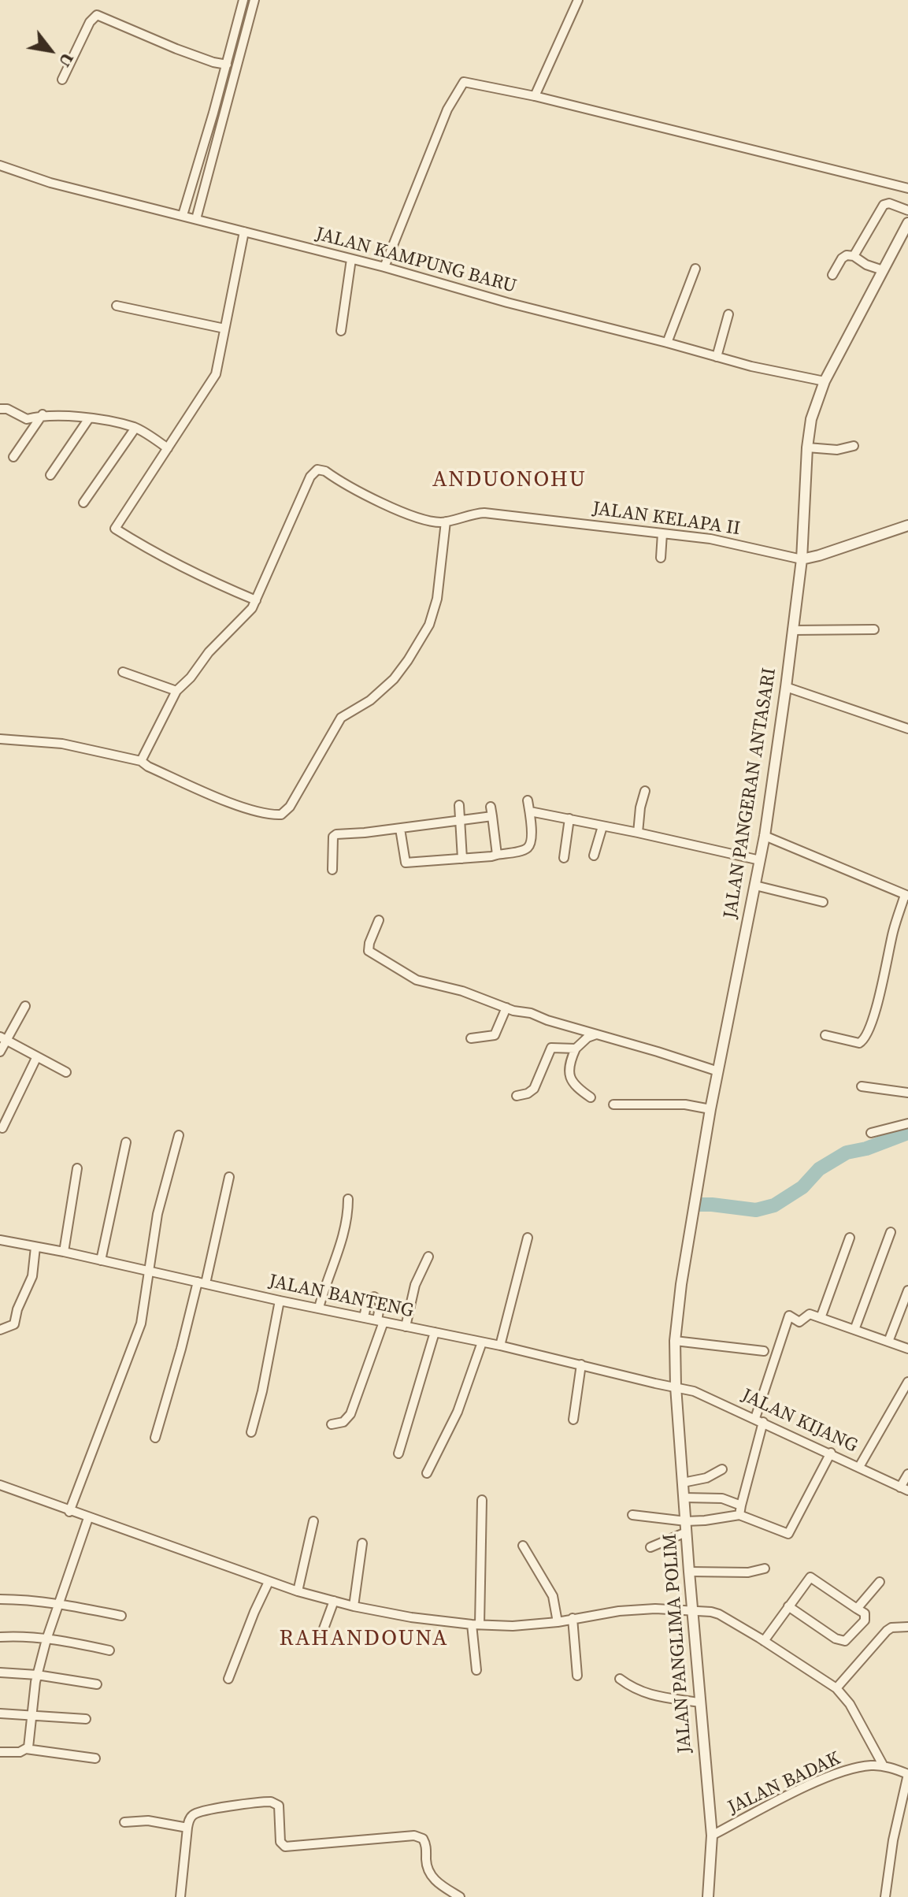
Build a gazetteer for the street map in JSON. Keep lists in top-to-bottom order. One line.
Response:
{"streets":{"street":["JALAN KAMPUNG BARU","JALAN KELAPA II","JALAN PANGERAN ANTASARI","JALAN BANTENG","JALAN KIJANG","JALAN PANGLIMA POLIM","JALAN BADAK"]},"crossings":[["JALAN KAMPUNG BARU","JALAN PANGERAN ANTASARI"],["JALAN KELAPA II","JALAN PANGERAN ANTASARI"],["JALAN PANGERAN ANTASARI","JALAN BANTENG"],["JALAN PANGERAN ANTASARI","JALAN KIJANG"],["JALAN PANGERAN ANTASARI","JALAN PANGLIMA POLIM"],["JALAN BANTENG","JALAN KIJANG"],["JALAN BANTENG","JALAN PANGLIMA POLIM"],["JALAN KIJANG","JALAN PANGLIMA POLIM"],["JALAN PANGLIMA POLIM","JALAN BADAK"]],"districts":["ANDUONOHU","RAHANDOUNA"],"north":"bottom right"}
